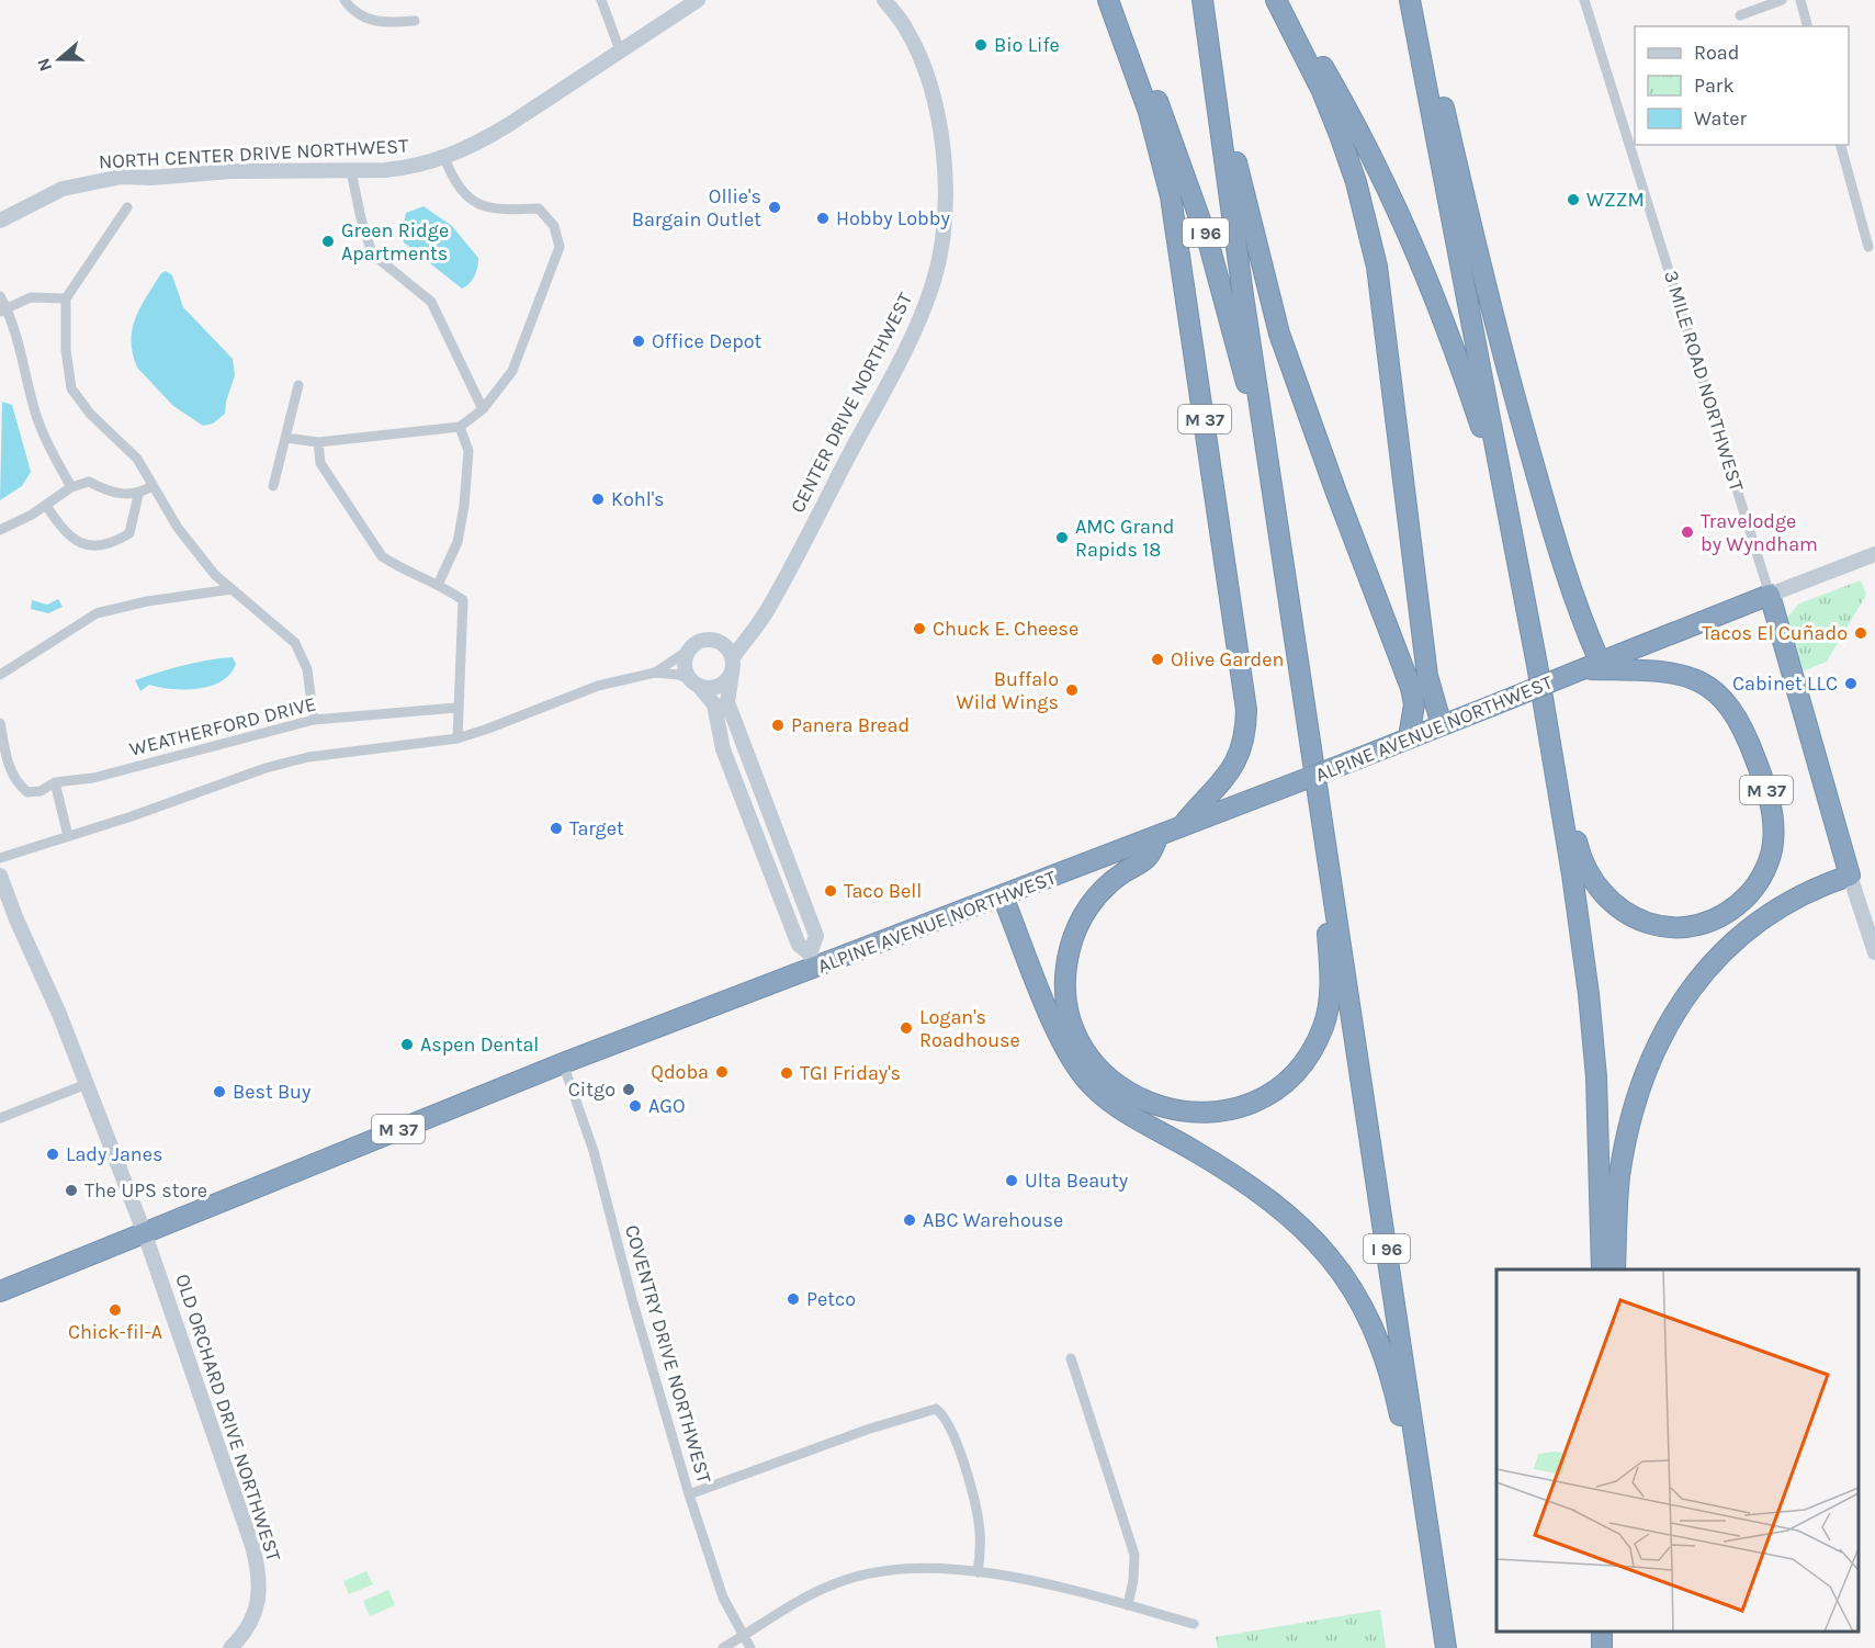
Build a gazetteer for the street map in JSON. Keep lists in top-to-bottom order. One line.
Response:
{"streets":{"highway":["I 96","3 MILE ROAD NORTHWEST","M 37","ALPINE AVENUE NORTHWEST"],"street":["NORTH CENTER DRIVE NORTHWEST","CENTER DRIVE NORTHWEST","WEATHERFORD DRIVE","COVENTRY DRIVE NORTHWEST","OLD ORCHARD DRIVE NORTHWEST"]},"crossings":[["I 96","M 37"],["3 MILE ROAD NORTHWEST","ALPINE AVENUE NORTHWEST"],["M 37","ALPINE AVENUE NORTHWEST"],["ALPINE AVENUE NORTHWEST","COVENTRY DRIVE NORTHWEST"],["ALPINE AVENUE NORTHWEST","OLD ORCHARD DRIVE NORTHWEST"]],"places":["Bio Life","WZZM","Ollie's Bargain Outlet","Hobby Lobby","Green Ridge Apartments","Office Depot","Kohl's","Travelodge by Wyndham","AMC Grand Rapids 18","Chuck E. Cheese","Tacos El Cuñado","Olive Garden","Cabinet LLC","Buffalo Wild Wings","Panera Bread","Target","Taco Bell","Logan's Roadhouse","Aspen Dental","Qdoba","TGI Friday's","Citgo","Best Buy","AGO","Lady Janes","Ulta Beauty","The UPS store","ABC Warehouse","Petco","Chick-fil-A"],"legend":["Road","Park","Water"],"north":"left"}
